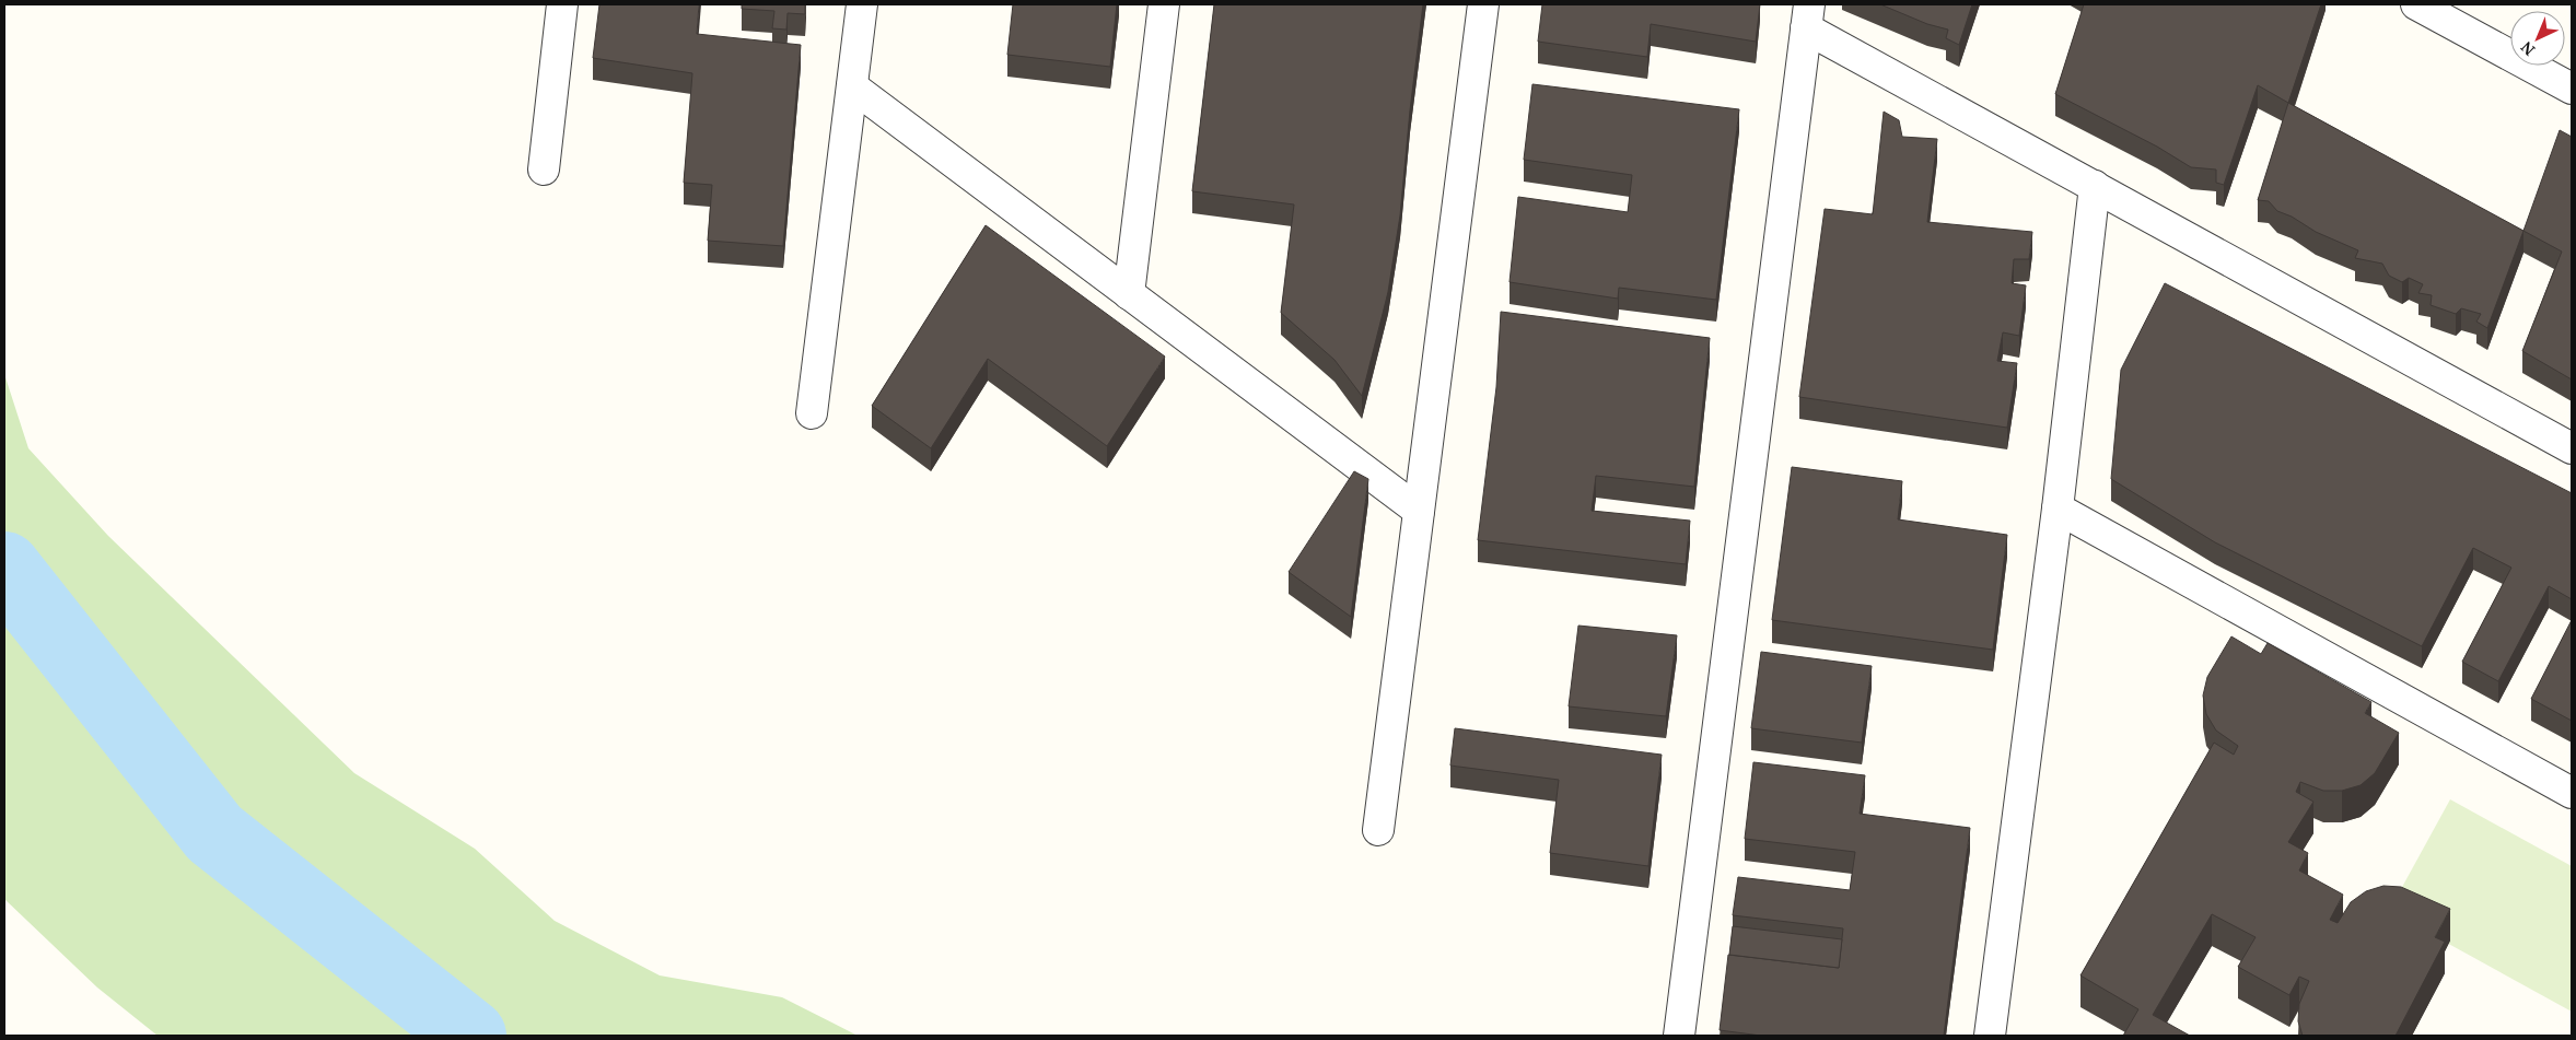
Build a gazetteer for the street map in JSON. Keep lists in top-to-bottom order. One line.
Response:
{"north":"bottom left"}
